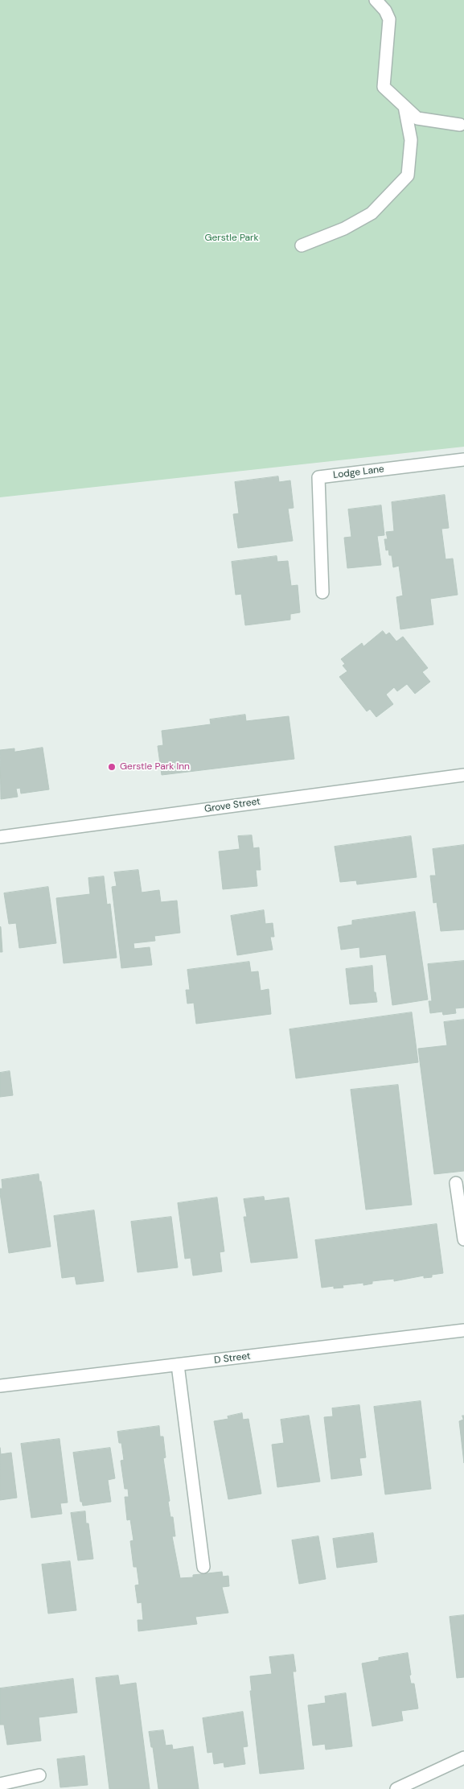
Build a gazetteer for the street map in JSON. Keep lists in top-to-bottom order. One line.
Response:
{"streets":{"street":["Lodge Lane","Grove Street","D Street"]},"parks":["Gerstle Park"],"places":["Gerstle Park Inn"]}
